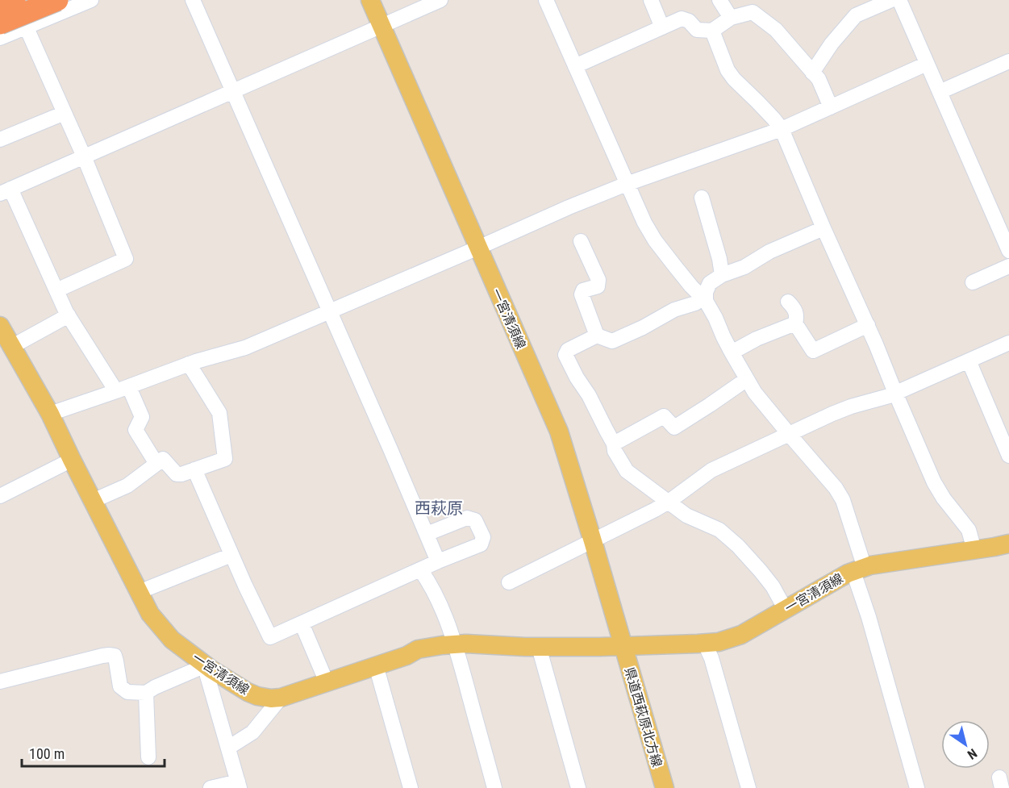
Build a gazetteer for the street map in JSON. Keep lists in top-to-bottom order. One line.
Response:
{"streets":{"main road":["一宮清須線","県道西萩原北方線"]},"crossings":[["一宮清須線","県道西萩原北方線"]],"districts":["西萩原"],"scale_bar":"100 m","north":"bottom right"}
